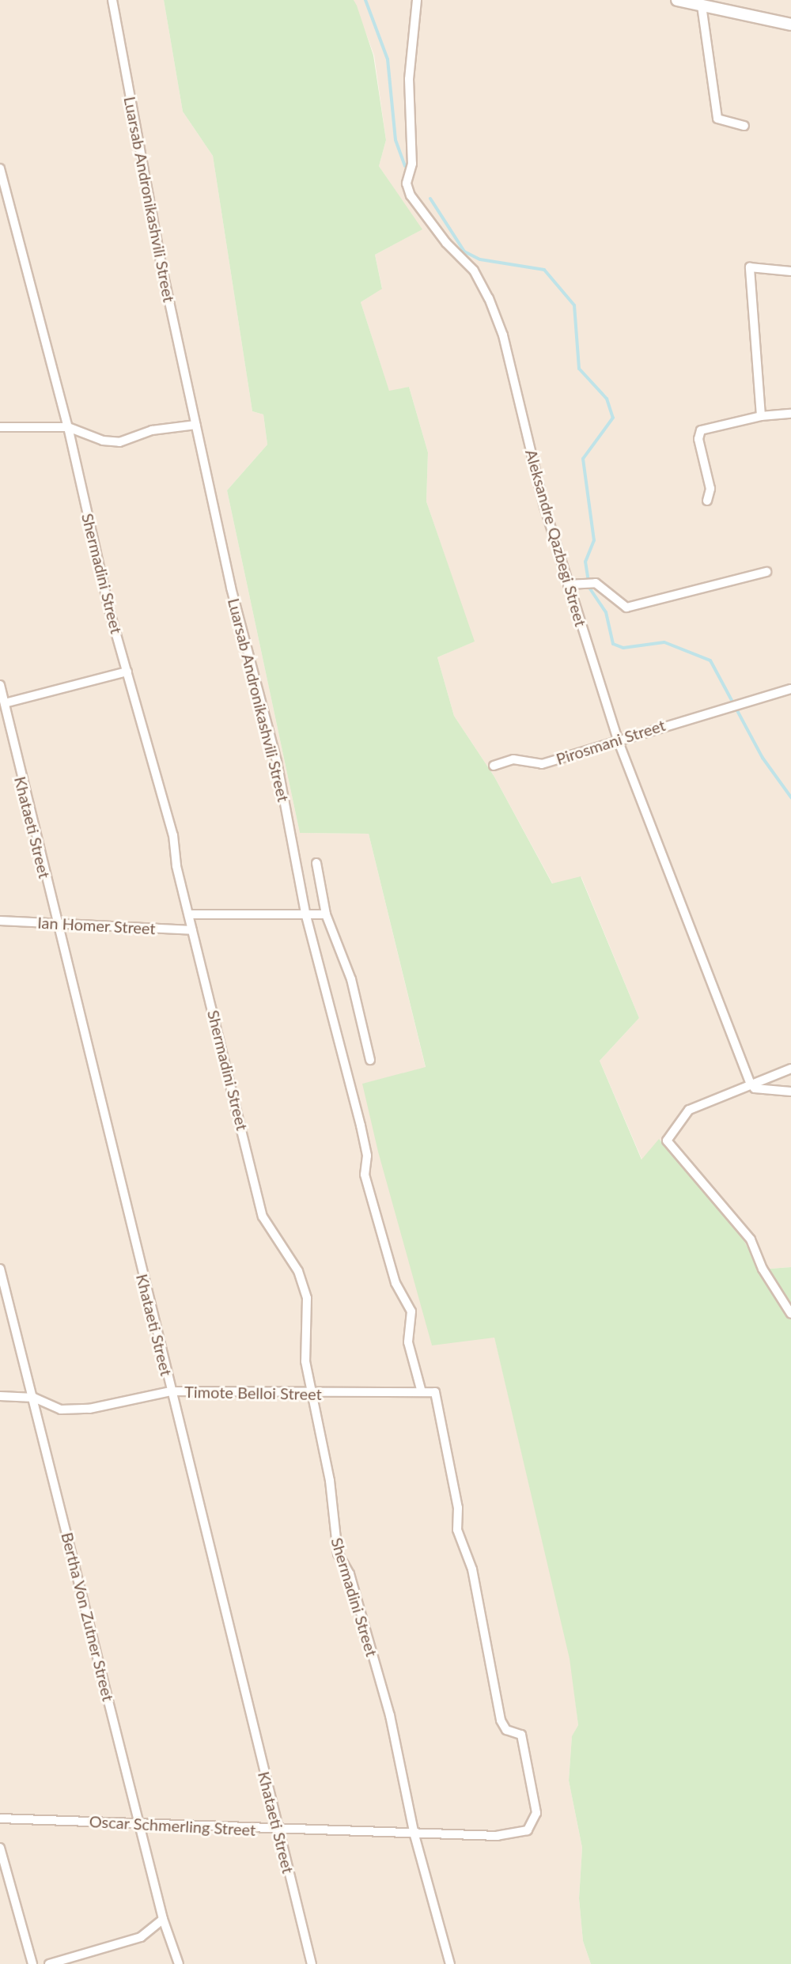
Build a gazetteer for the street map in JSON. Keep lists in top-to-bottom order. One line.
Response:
{"streets":{"street":["Luarsab Andronikashvili Street","Aleksandre Qazbegi Street","Shermadini Street","Pirosmani Street","Khataeti Street","Ian Homer Street","Timote Belloi Street","Bertha Von Zutner Street","Oscar Schmerling Street"]},"crossings":[["Luarsab Andronikashvili Street","Timote Belloi Street"],["Aleksandre Qazbegi Street","Pirosmani Street"],["Shermadini Street","Ian Homer Street"],["Shermadini Street","Timote Belloi Street"],["Shermadini Street","Oscar Schmerling Street"],["Khataeti Street","Ian Homer Street"],["Khataeti Street","Timote Belloi Street"],["Khataeti Street","Oscar Schmerling Street"],["Timote Belloi Street","Bertha Von Zutner Street"],["Timote Belloi Street","Oscar Schmerling Street"],["Bertha Von Zutner Street","Oscar Schmerling Street"]]}
